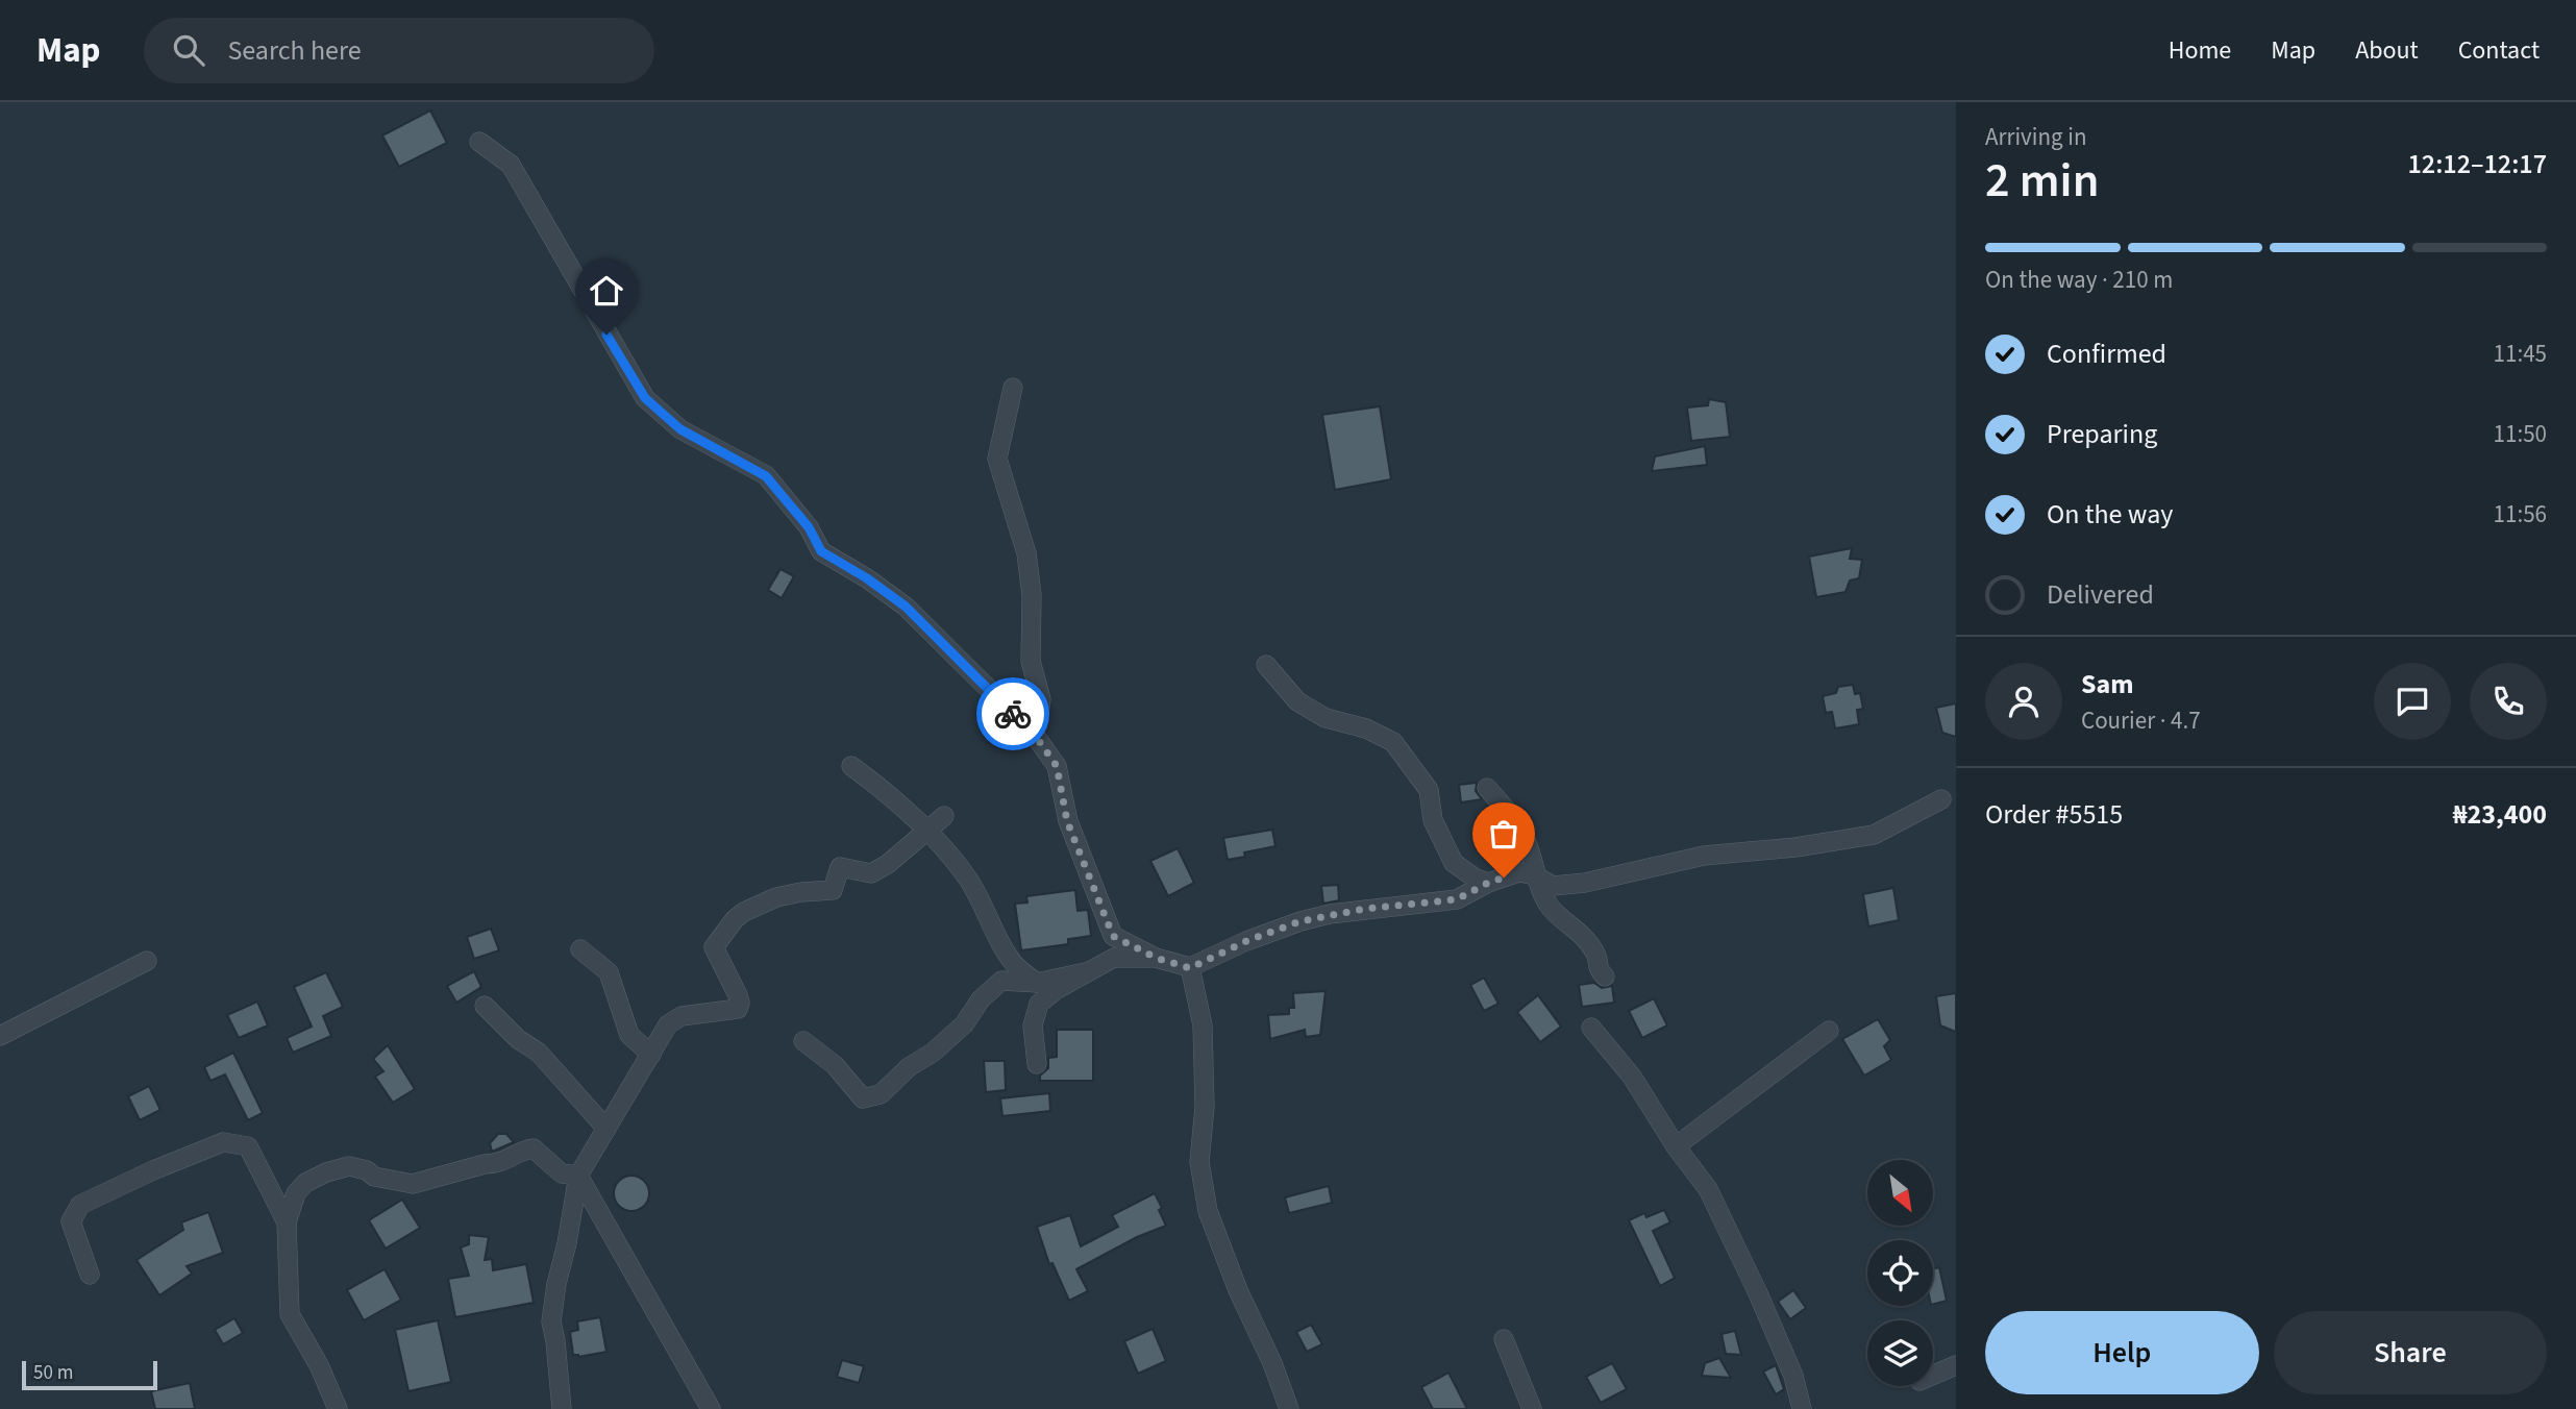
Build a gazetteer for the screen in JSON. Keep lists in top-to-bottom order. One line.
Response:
{"scale_bar":"50 m","north":"bottom right","page":{"header":"Map","search":"Search here","nav":["Home","Map","About","Contact"],"heading":["2 min","Arriving in","12:12–12:17"],"panel":["Sam","Courier · 4.7","Order #5515","₦23,400"],"bar":"On the way · 210 m","list":[["Confirmed","11:45"],["Preparing","11:50"],["On the way","11:56"],"Delivered"],"buttons":["Help","Share"],"scale":"50 m"}}
